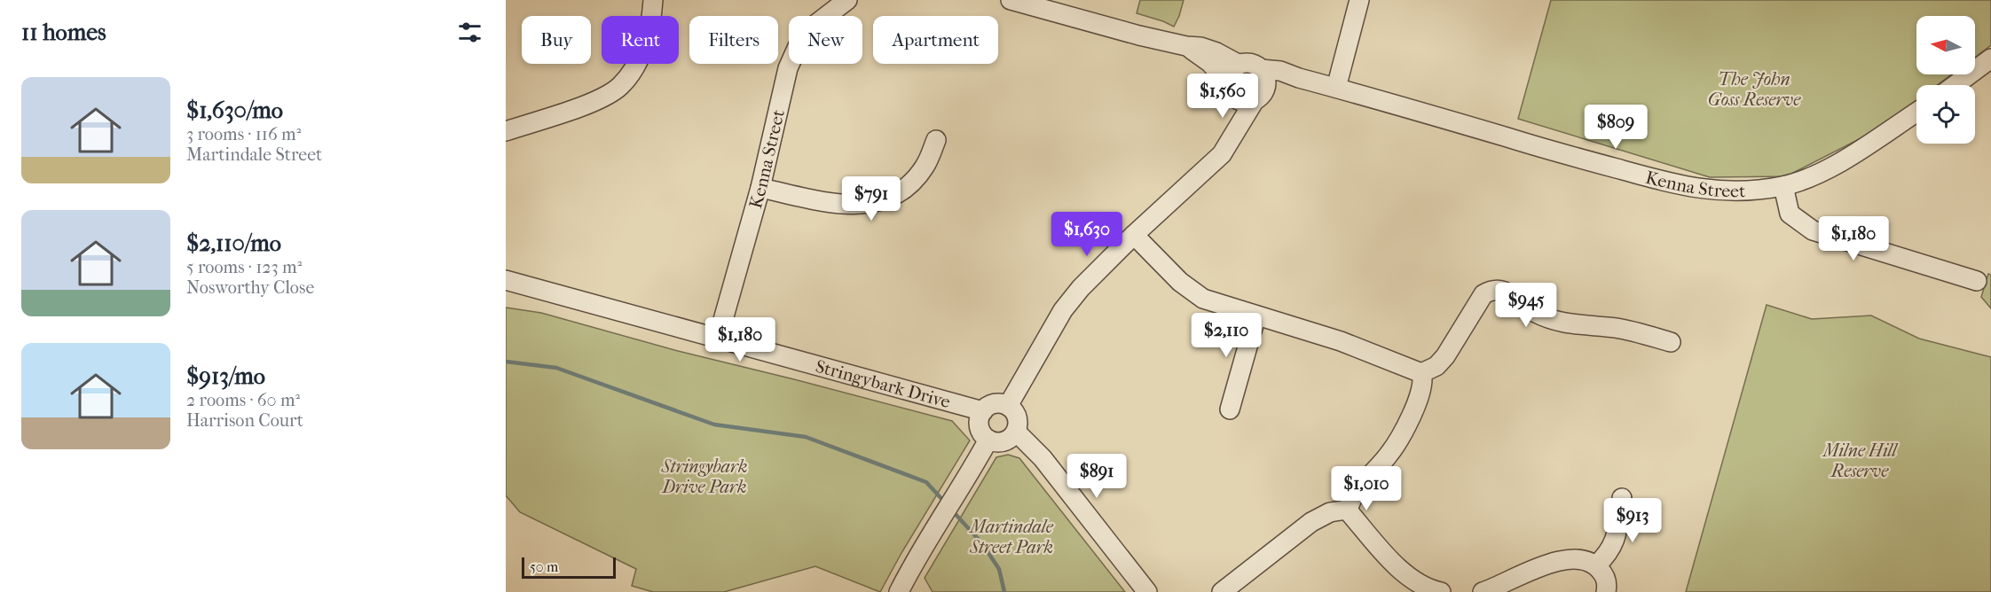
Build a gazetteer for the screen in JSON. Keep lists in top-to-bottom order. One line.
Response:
{"streets":{"street":["Kenna Street","Stringybark Drive"]},"crossings":[["Kenna Street","Stringybark Drive"]],"parks":["The John Goss Reserve","Milne Hill Reserve","Stringybark Drive Park","Martindale Street Park"],"scale_bar":"50 m","north":"left","page":{"heading":"11 homes","chip":["Buy","Rent","Filters","New","Apartment"],"list":[{"name":"$1,630/mo","note":"3 rooms · 116 m² · Martindale Street"},{"name":"$2,110/mo","note":"5 rooms · 123 m² · Nosworthy Close"},{"name":"$913/mo","note":"2 rooms · 60 m² · Harrison Court"}],"price":["$1,560","$809","$791","$1,630","$1,180","$945","$2,110","$1,180","$891","$1,010","$913"],"scale":"50 m"}}
